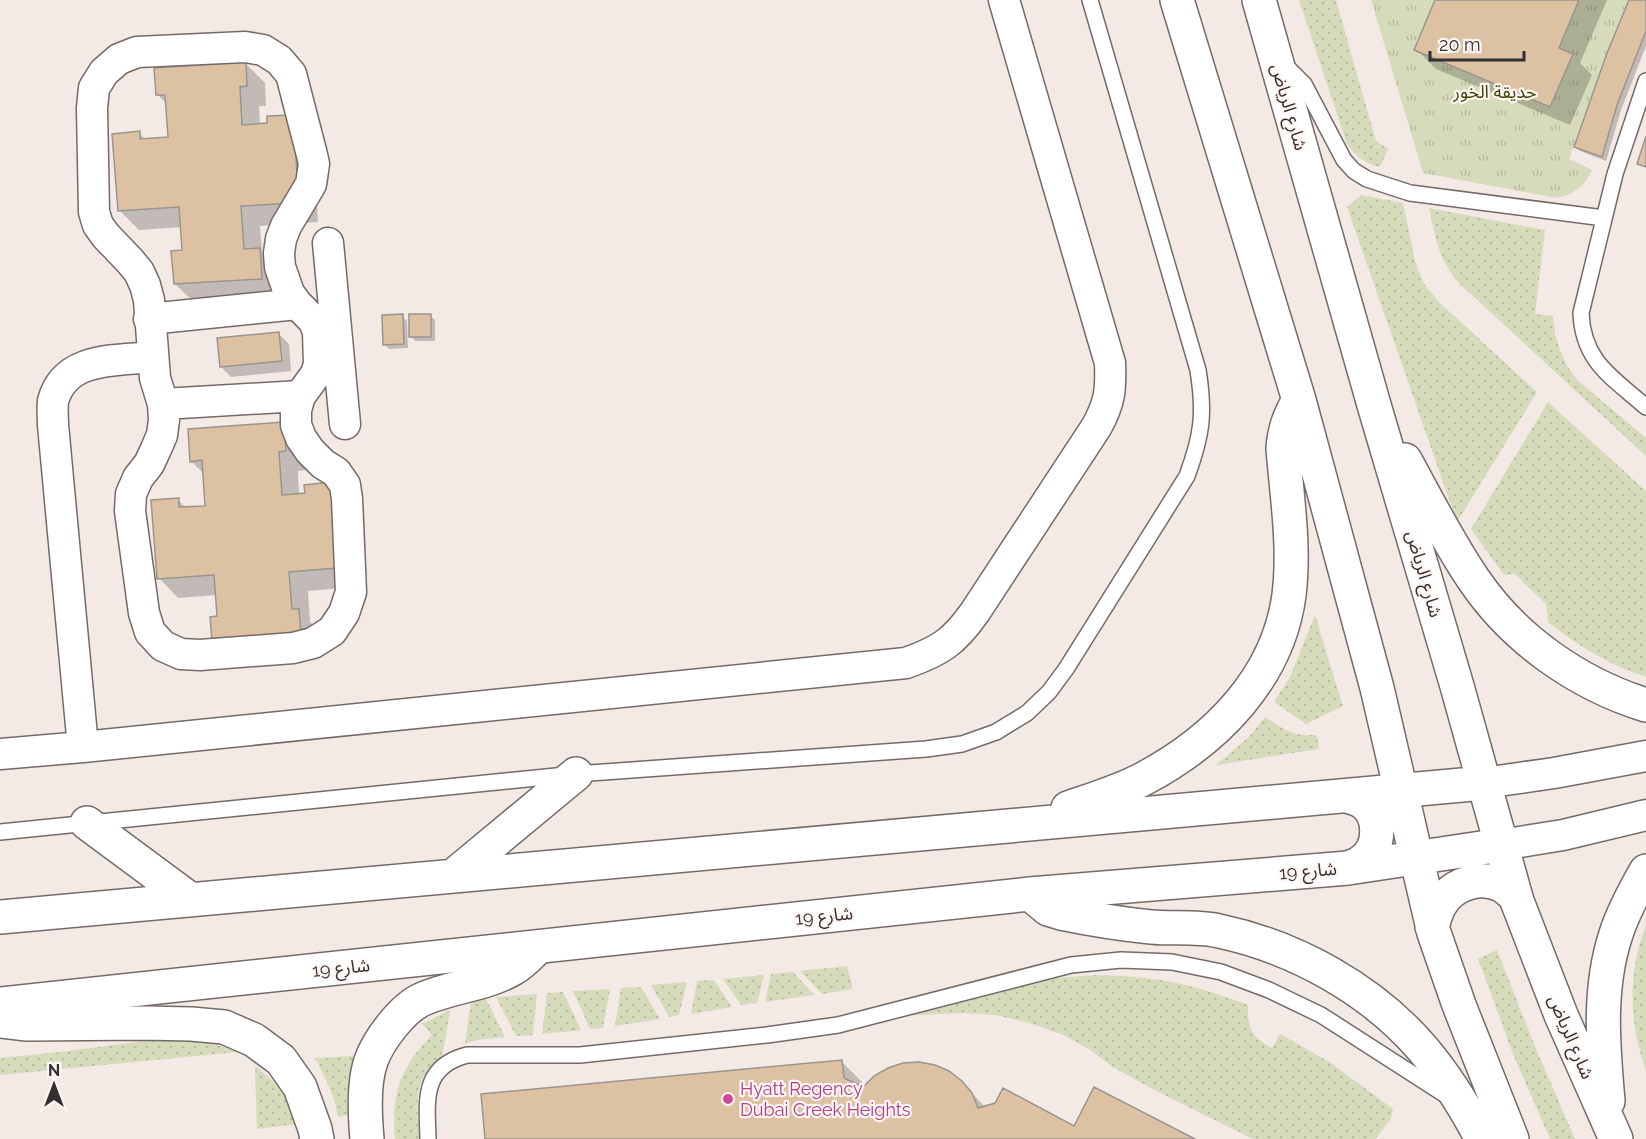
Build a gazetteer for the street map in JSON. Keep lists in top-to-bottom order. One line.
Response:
{"streets":{"main road":["شارع الرياض","شارع 19"]},"crossings":[["شارع الرياض","شارع 19"]],"parks":["حديقة الخور"],"places":["Hyatt Regency Dubai Creek Heights"],"scale_bar":"20 m","north":"top"}
